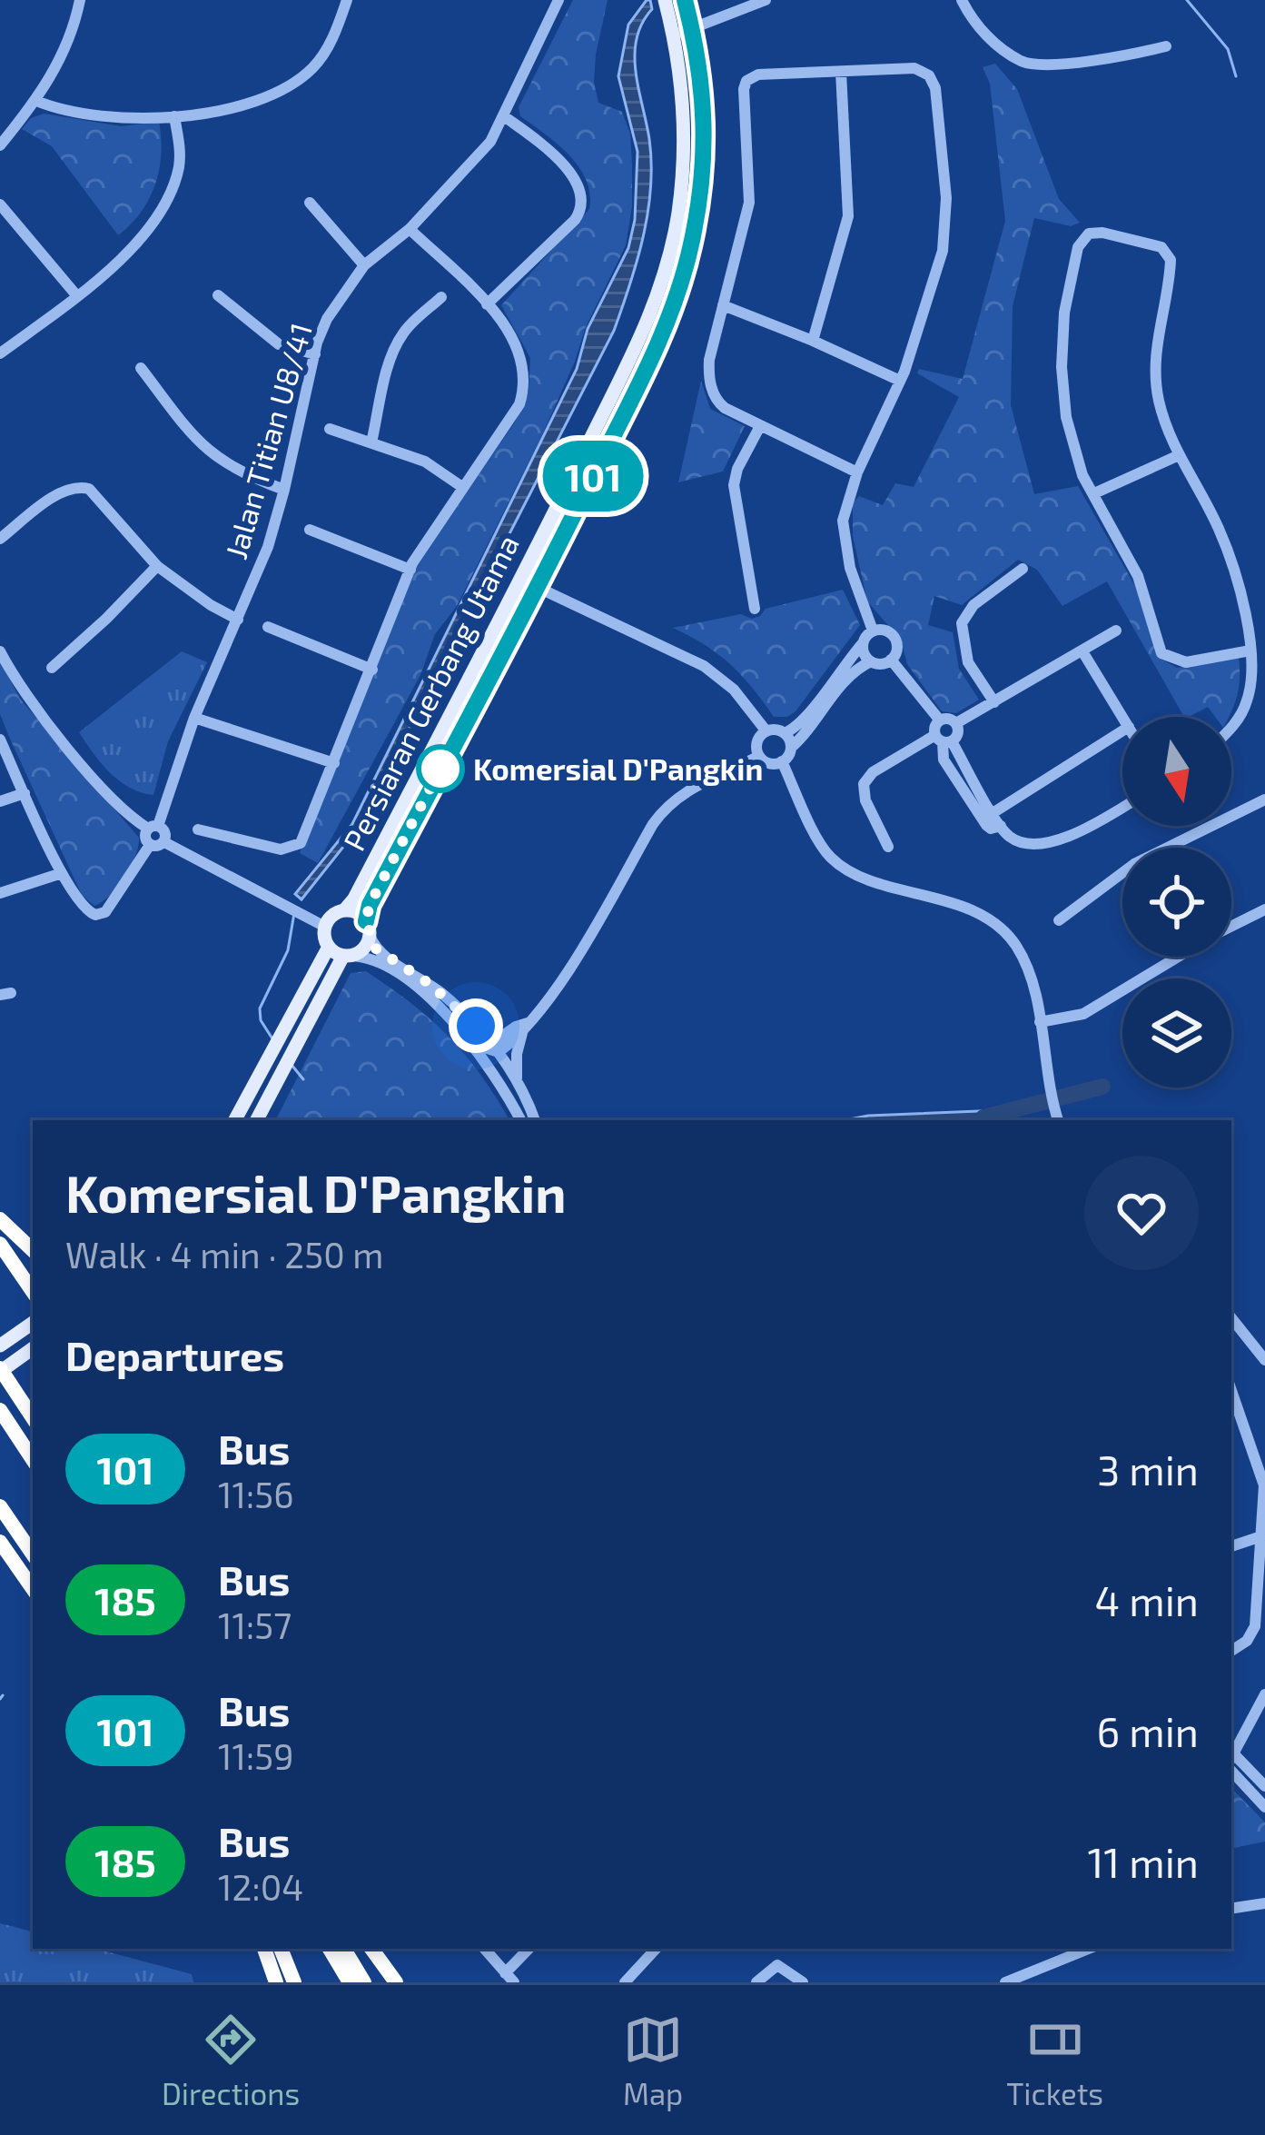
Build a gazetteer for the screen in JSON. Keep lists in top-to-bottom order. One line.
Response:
{"streets":{"main road":["Persiaran Gerbang Utama"],"street":["Jalan Titian U8/41"]},"places":["Komersial D'Pangkin"],"lines":["bus line 101"],"north":"bottom","page":{"on_map":"101","heading":[["Komersial D'Pangkin","Walk · 4 min · 250 m"],"Departures"],"list":[{"mark":"101","name":"Bus","note":"11:56","value":"3 min"},{"mark":"185","name":"Bus","note":"11:57","value":"4 min"},{"mark":"101","name":"Bus","note":"11:59","value":"6 min"},{"mark":"185","name":"Bus","note":"12:04","value":"11 min"}],"tabs":["Directions","Map","Tickets"]}}
